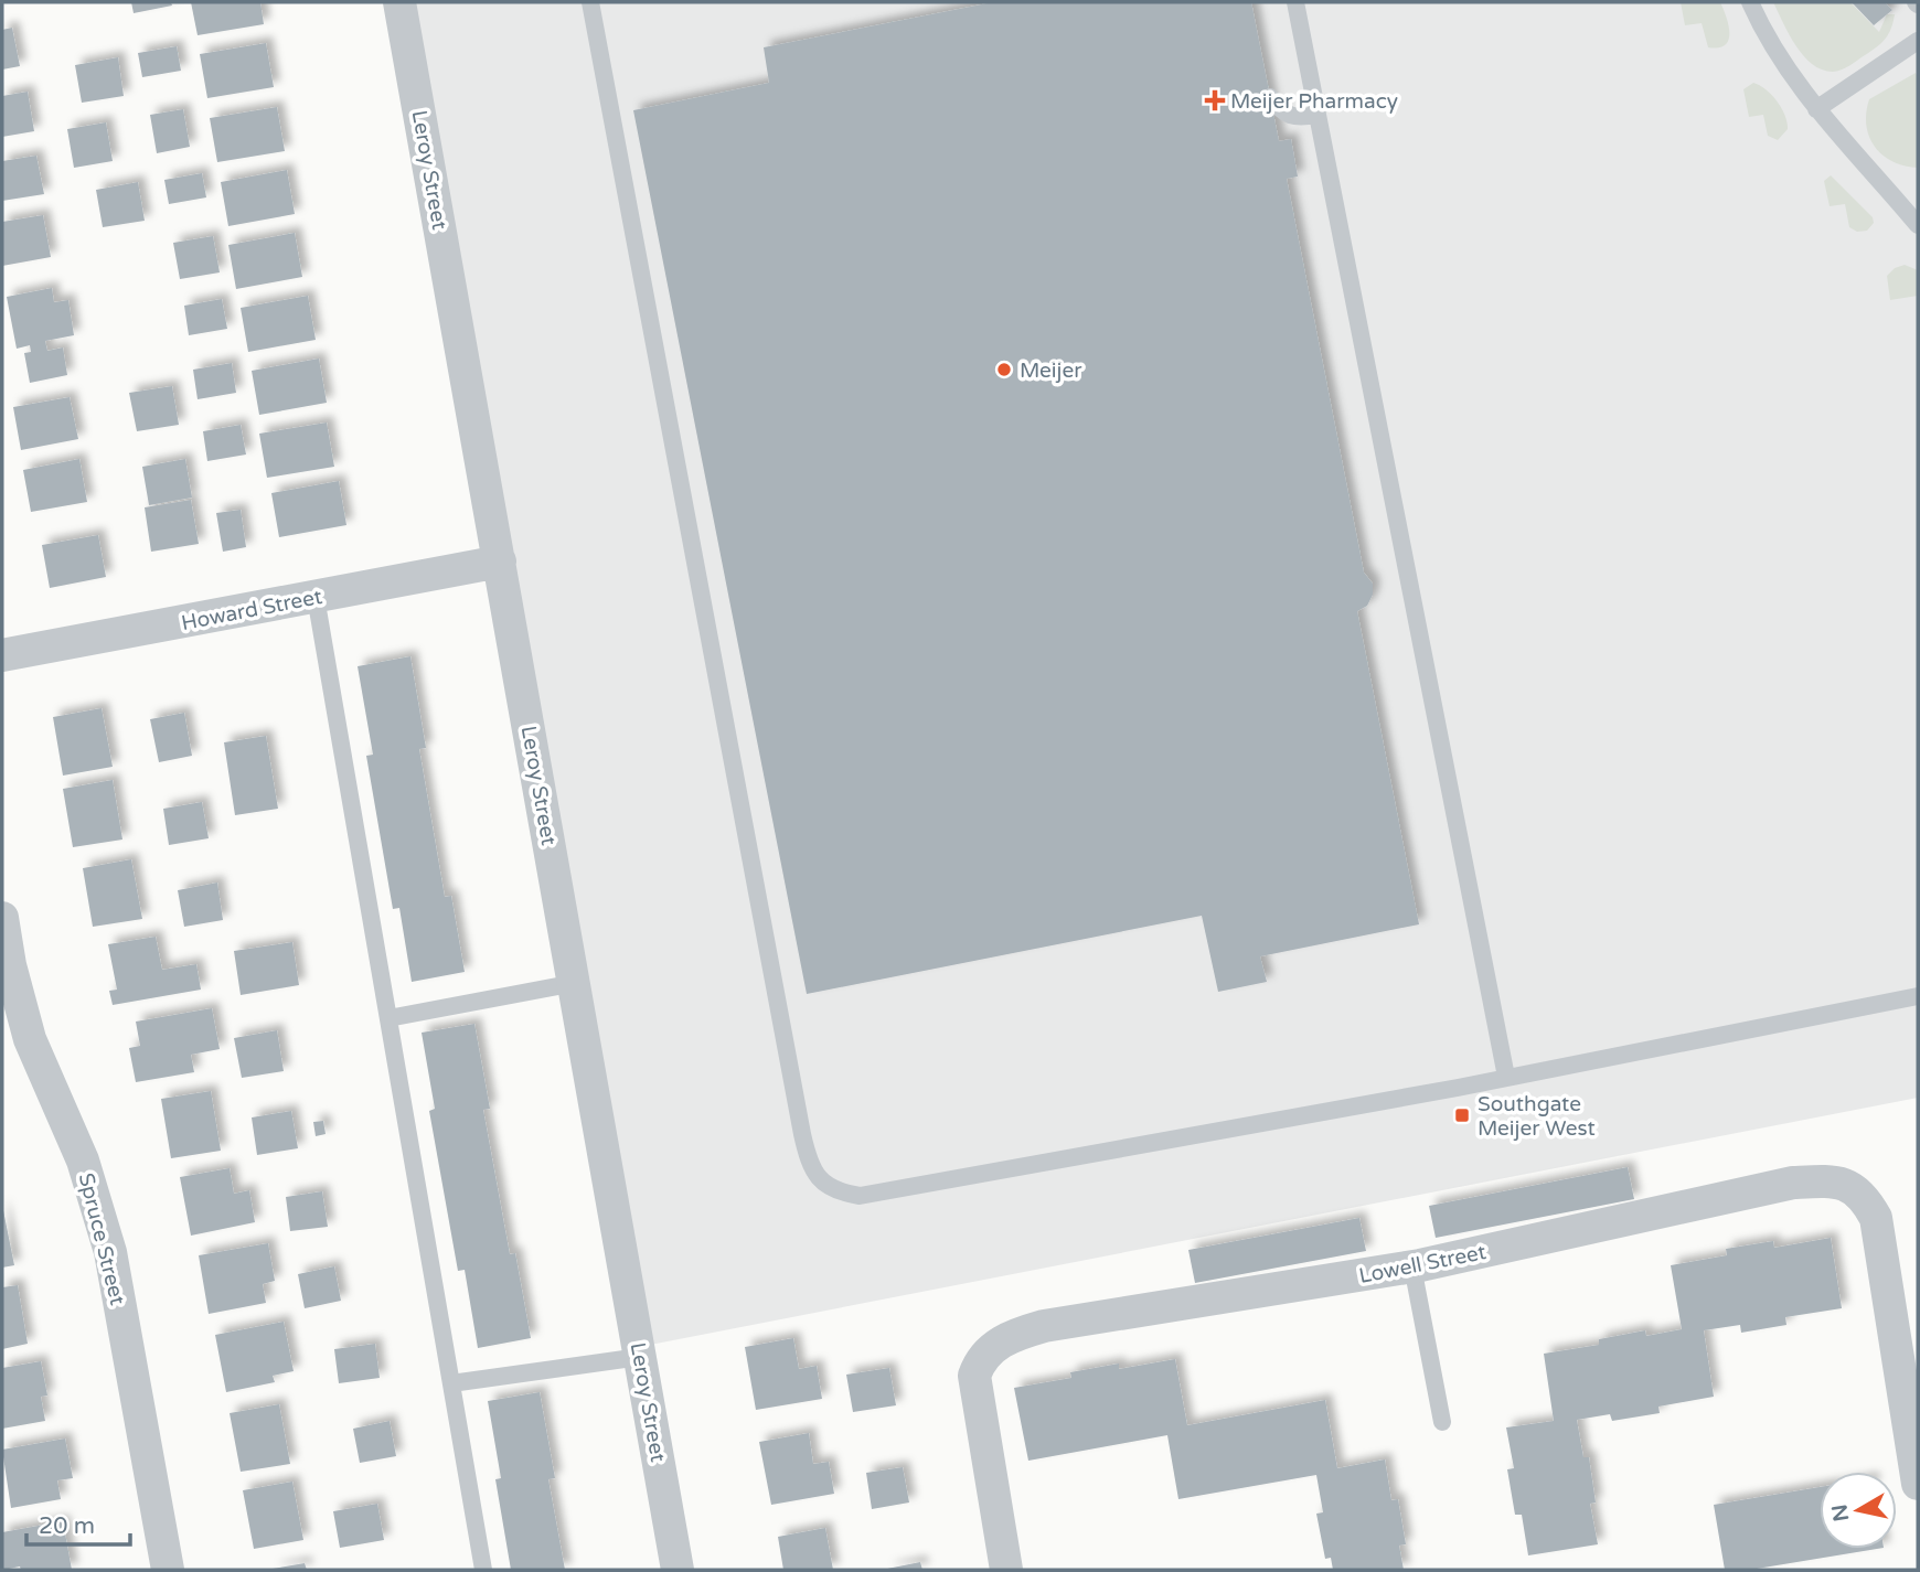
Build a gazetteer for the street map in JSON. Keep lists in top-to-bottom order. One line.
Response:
{"streets":{"street":["Leroy Street","Howard Street","Spruce Street","Lowell Street"]},"crossings":[["Leroy Street","Howard Street"]],"places":{"health":["Meijer Pharmacy"],"other":["Meijer"],"transit":["Southgate Meijer West"]},"scale_bar":"20 m","north":"left"}
